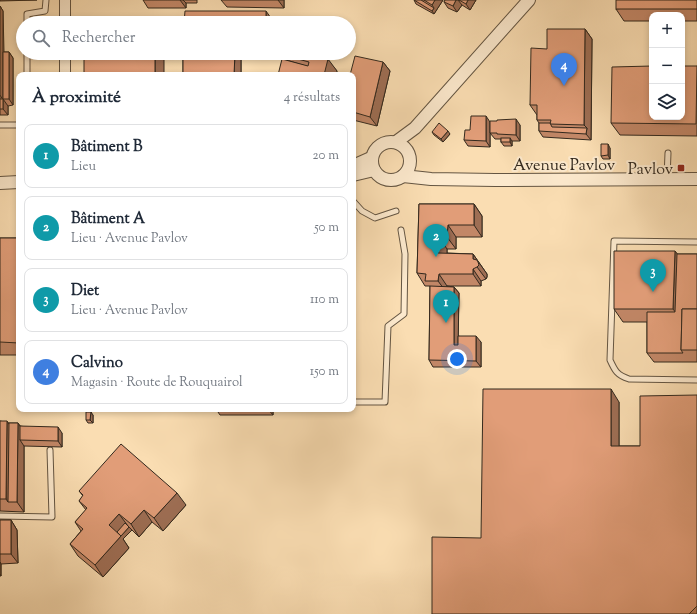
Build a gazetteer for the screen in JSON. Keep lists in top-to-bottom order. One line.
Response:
{"streets":{"street":["Avenue Pavlov"]},"places":{"transit":["Pavlov"]},"page":{"map_buttons":["+","−"],"search":"Rechercher","pins":["4","2","3","1"],"heading":["À proximité","4 résultats"],"list":[{"mark":"1","name":"Bâtiment B","note":"Lieu","value":"20 m"},{"mark":"2","name":"Bâtiment A","note":"Lieu · Avenue Pavlov","value":"50 m"},{"mark":"3","name":"Diet","note":"Lieu · Avenue Pavlov","value":"110 m"},{"mark":"4","name":"Calvino","note":"Magasin · Route de Rouquairol","value":"150 m"}]}}
